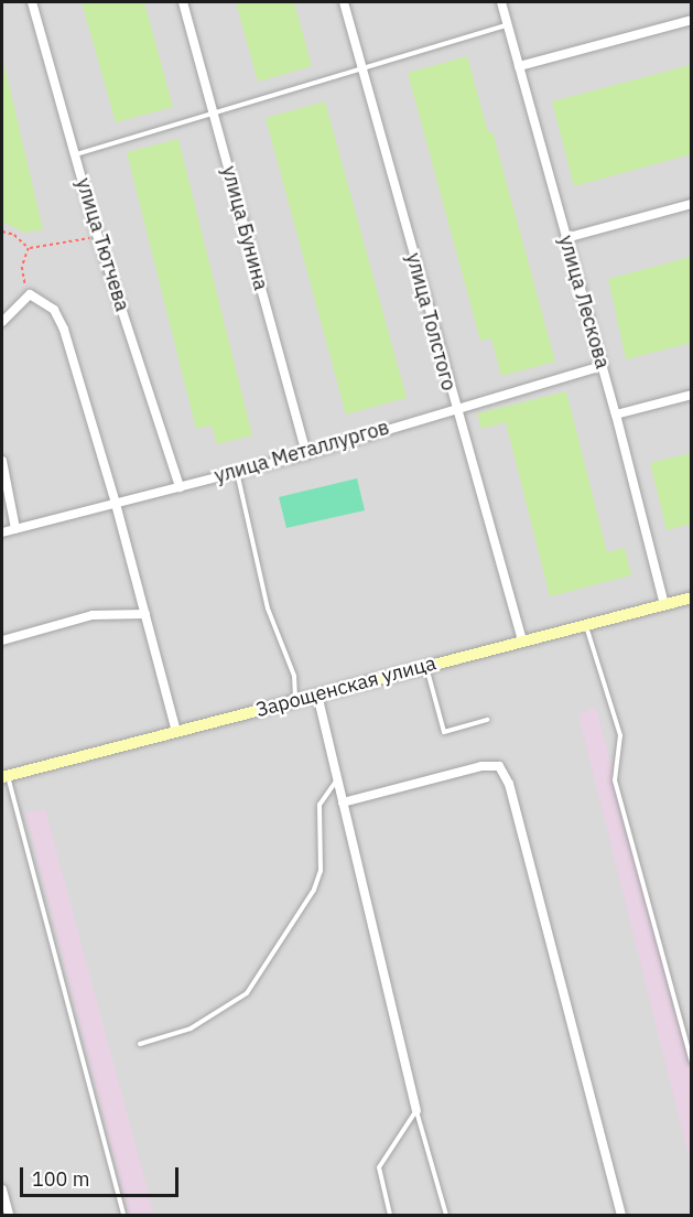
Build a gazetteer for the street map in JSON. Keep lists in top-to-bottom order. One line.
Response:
{"streets":{"street":["улица Бунина","улица Тютчева","улица Лескова","улица Толстого","улица Металлургов","Зарощенская улица"]},"crossings":[["улица Бунина","улица Металлургов"],["улица Тютчева","улица Металлургов"],["улица Лескова","улица Металлургов"],["улица Лескова","Зарощенская улица"],["улица Толстого","улица Металлургов"],["улица Толстого","Зарощенская улица"]],"scale_bar":"100 m"}
